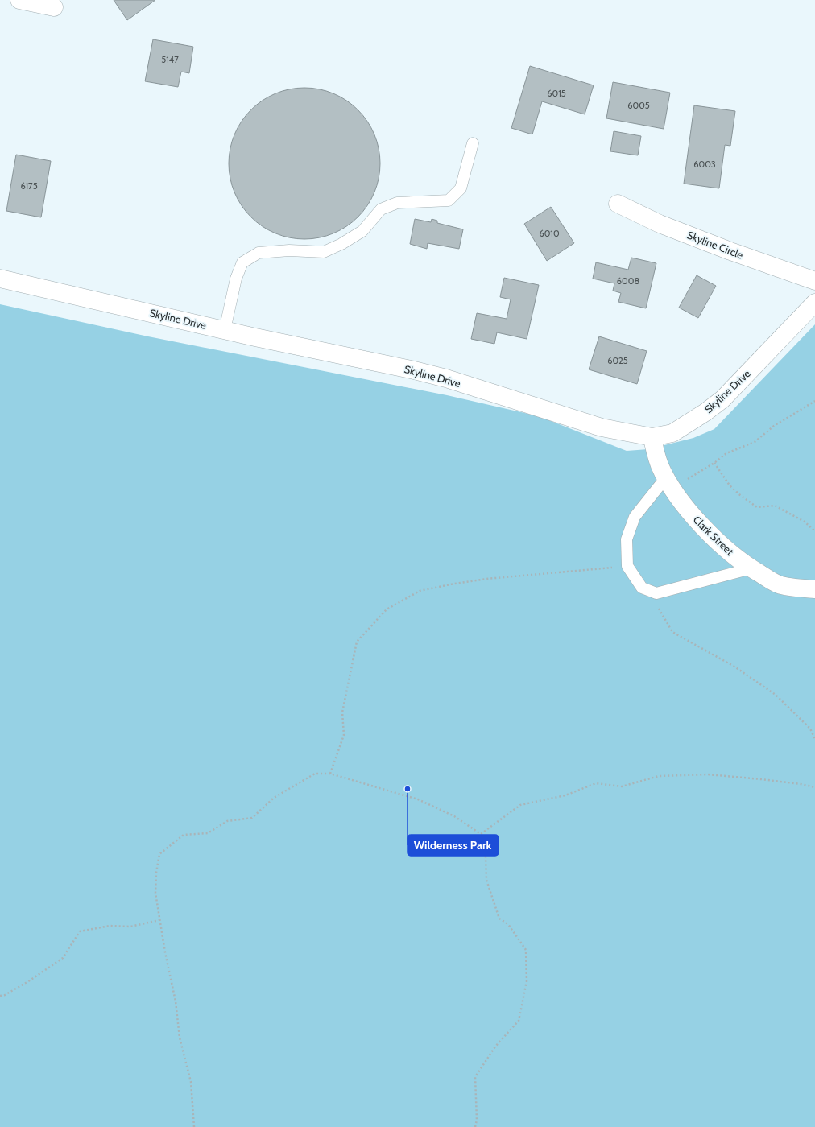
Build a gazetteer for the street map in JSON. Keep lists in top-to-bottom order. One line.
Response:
{"streets":{"street":["Skyline Circle","Skyline Drive","Clark Street"]},"crossings":[["Skyline Drive","Clark Street"]],"places":["Wilderness Park"],"house_numbers":["5147","6015","6005","6003","6175","6010","6008","6025"]}
